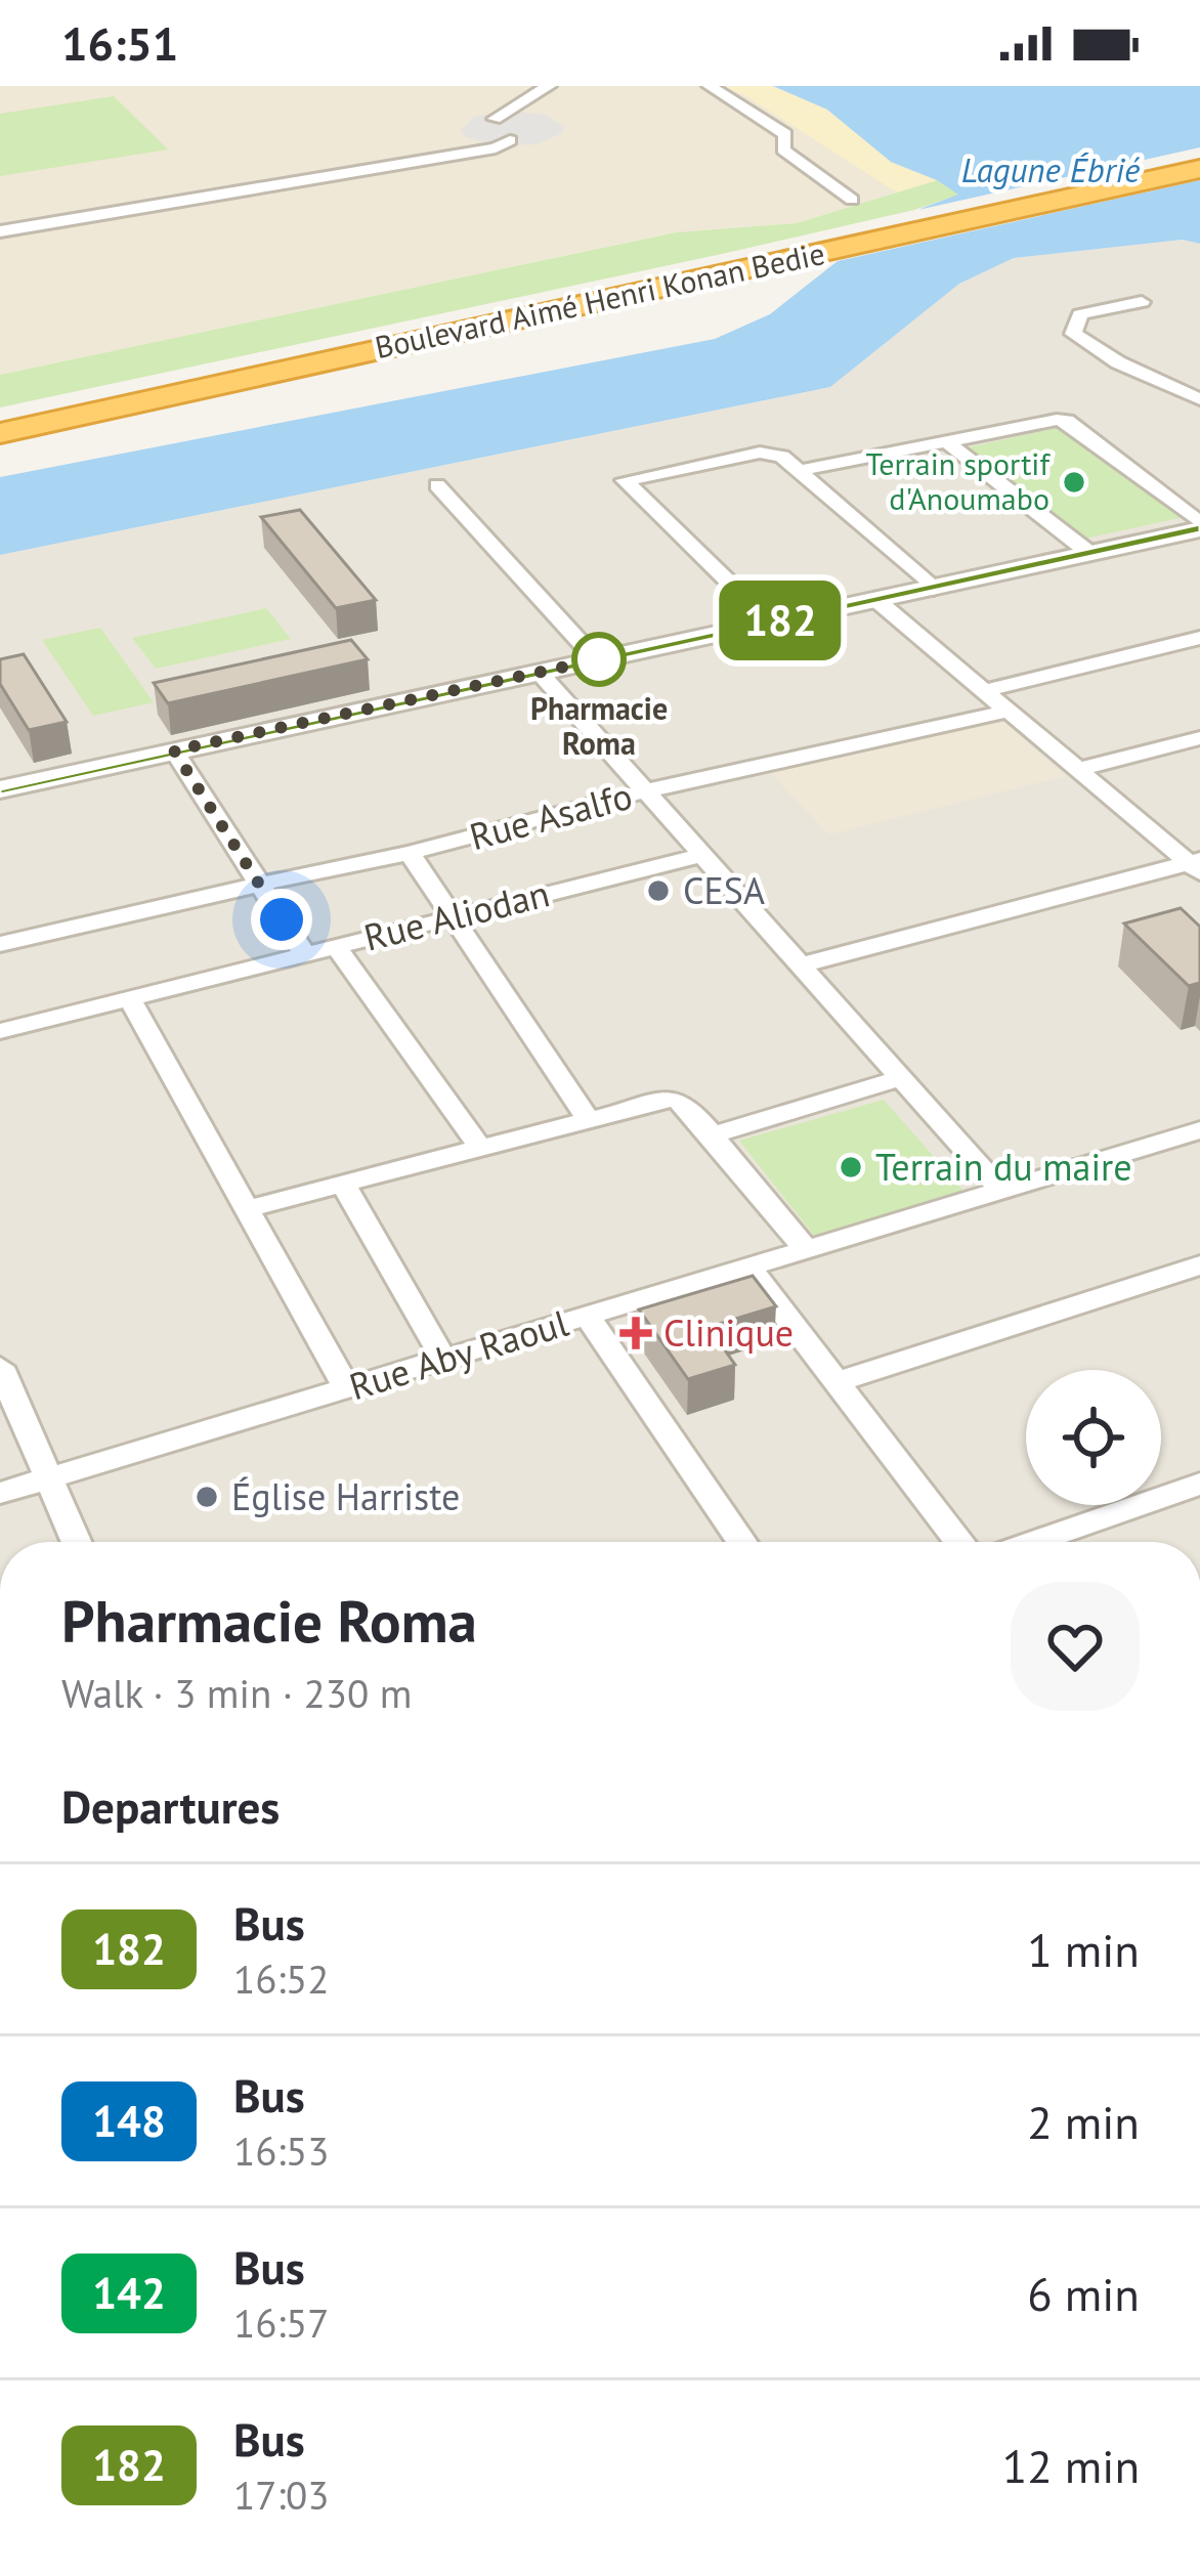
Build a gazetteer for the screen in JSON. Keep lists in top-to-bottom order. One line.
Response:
{"streets":{"highway":["Boulevard Aimé Henri Konan Bedie"],"street":["Rue Asalfo","Rue Aliodan","Rue Aby Raoul"]},"crossings":[["Rue Asalfo","Rue Aliodan"]],"water":["Lagune Ébrié"],"places":{"other":["Terrain sportif d'Anoumabo","Pharmacie Roma","CESA","Terrain du maire","Église Harriste"],"health":["Clinique"]},"lines":["bus line 182"],"page":{"status":"16:51","on_map":"182","heading":[["Pharmacie Roma","Walk · 3 min · 230 m"],"Departures"],"list":[{"mark":"182","name":"Bus","note":"16:52","value":"1 min"},{"mark":"148","name":"Bus","note":"16:53","value":"2 min"},{"mark":"142","name":"Bus","note":"16:57","value":"6 min"},{"mark":"182","name":"Bus","note":"17:03","value":"12 min"}]}}
